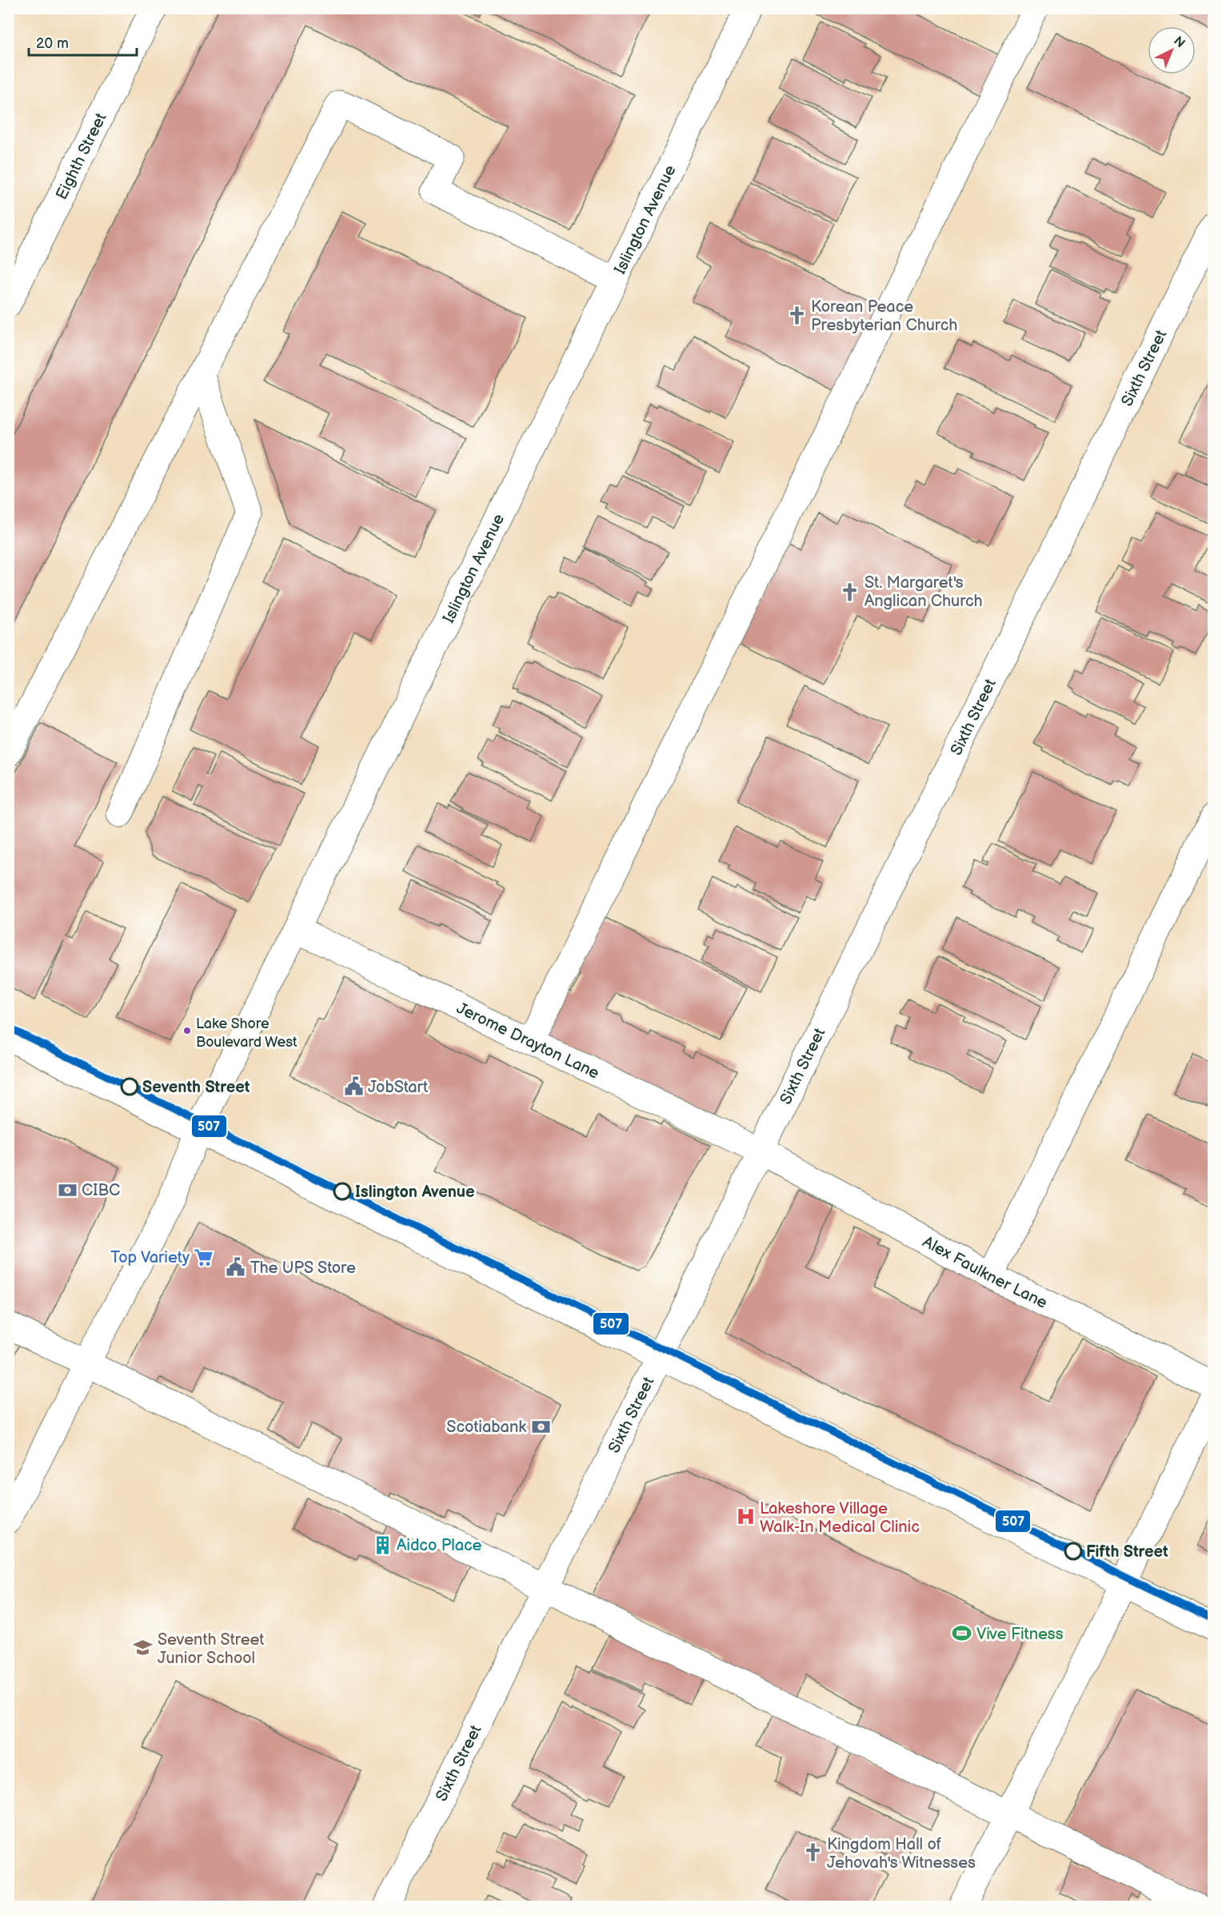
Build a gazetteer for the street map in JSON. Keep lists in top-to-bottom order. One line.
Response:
{"streets":{"street":["Eighth Street","Islington Avenue","Sixth Street","Jerome Drayton Lane","Alex Faulkner Lane"]},"crossings":[["Islington Avenue","Jerome Drayton Lane"],["Sixth Street","Jerome Drayton Lane"],["Sixth Street","Alex Faulkner Lane"],["Jerome Drayton Lane","Alex Faulkner Lane"]],"places":{"church":["Korean Peace Presbyterian Church","St. Margaret's Anglican Church","Kingdom Hall of Jehovah's Witnesses"],"other":["Lake Shore Boulevard West","Seventh Street","Islington Avenue","Fifth Street"],"public building":["JobStart","The UPS Store"],"bank":["CIBC","Scotiabank"],"supermarket":["Top Variety"],"hospital":["Lakeshore Village Walk-In Medical Clinic"],"building":["Aidco Place"],"sports":["Vive Fitness"],"school or university":["Seventh Street Junior School"]},"lines":["transit line 507"],"scale_bar":"20 m","north":"top right"}
